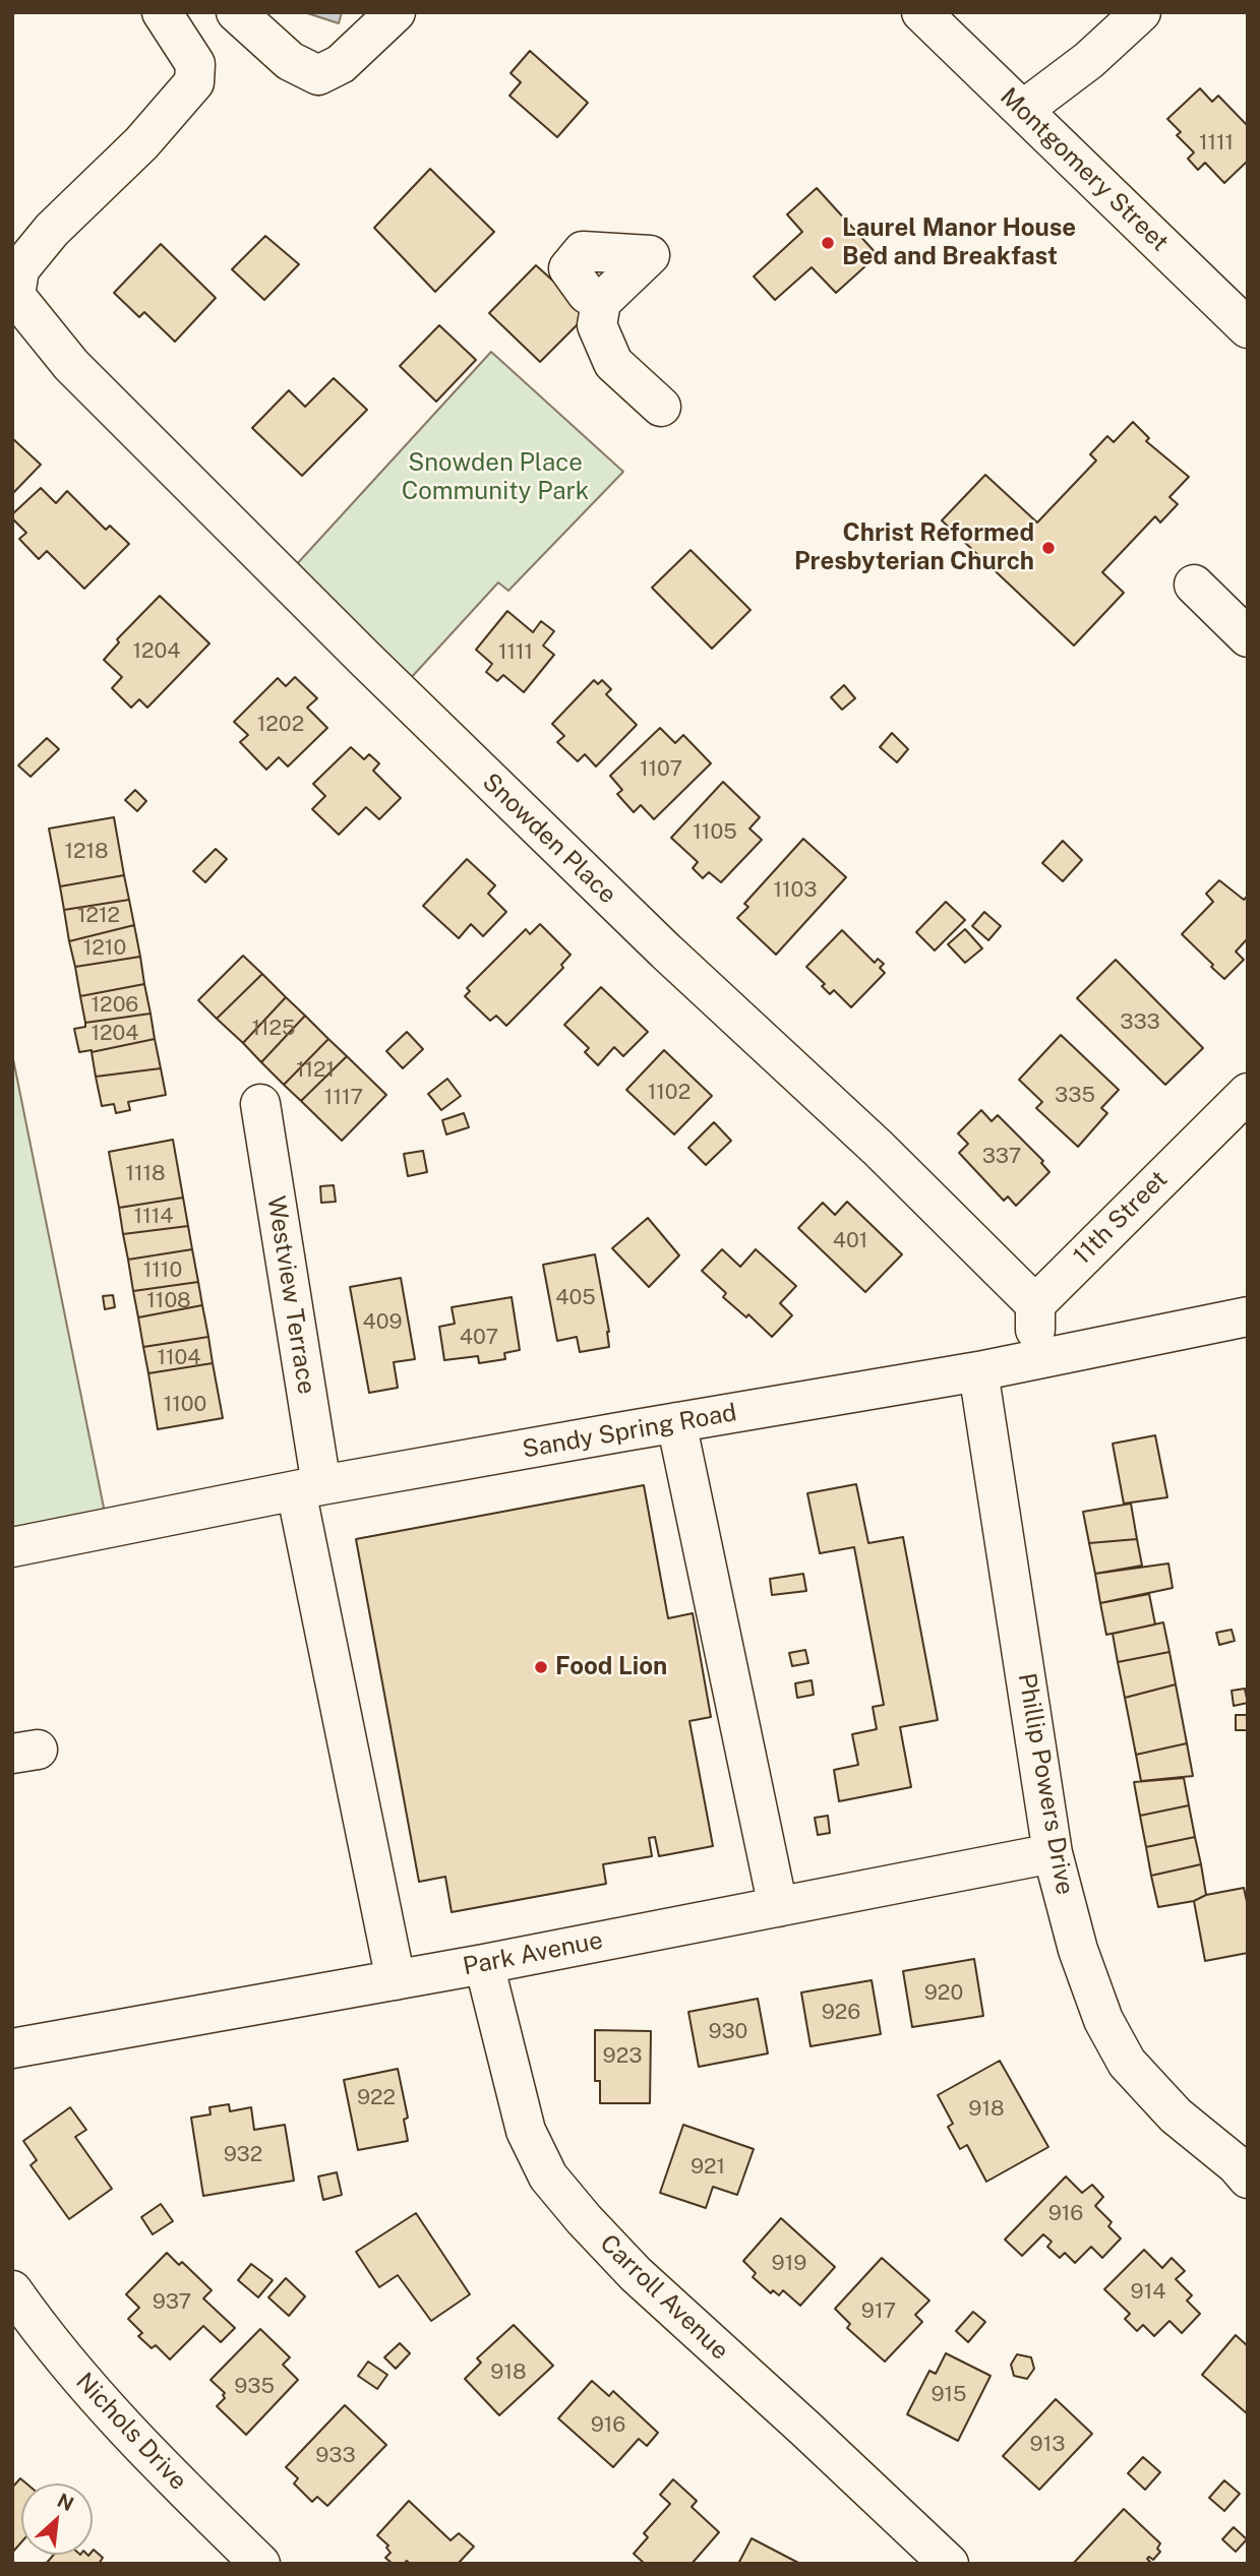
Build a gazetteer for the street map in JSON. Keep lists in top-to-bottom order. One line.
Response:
{"streets":{"street":["Montgomery Street","Snowden Place","11th Street","Westview Terrace","Sandy Spring Road","Phillip Powers Drive","Park Avenue","Carroll Avenue","Nichols Drive"]},"crossings":[["Snowden Place","11th Street"],["Westview Terrace","Sandy Spring Road"],["Westview Terrace","Park Avenue"],["Sandy Spring Road","Phillip Powers Drive"],["Phillip Powers Drive","Park Avenue"],["Park Avenue","Carroll Avenue"]],"parks":["Snowden Place Community Park"],"places":["Laurel Manor House Bed and Breakfast","Christ Reformed Presbyterian Church","Food Lion"],"house_numbers":["1111","1204","1111","1202","1107","1105","1218","1103","1212","1210","1206","333","1125","1204","1121","1102","335","1117","337","1118","1114","401","1110","405","1108","409","407","1104","1100","920","926","930","923","922","918","932","921","916","919","914","937","917","918","935","915","916","913","933"],"north":"top right"}
